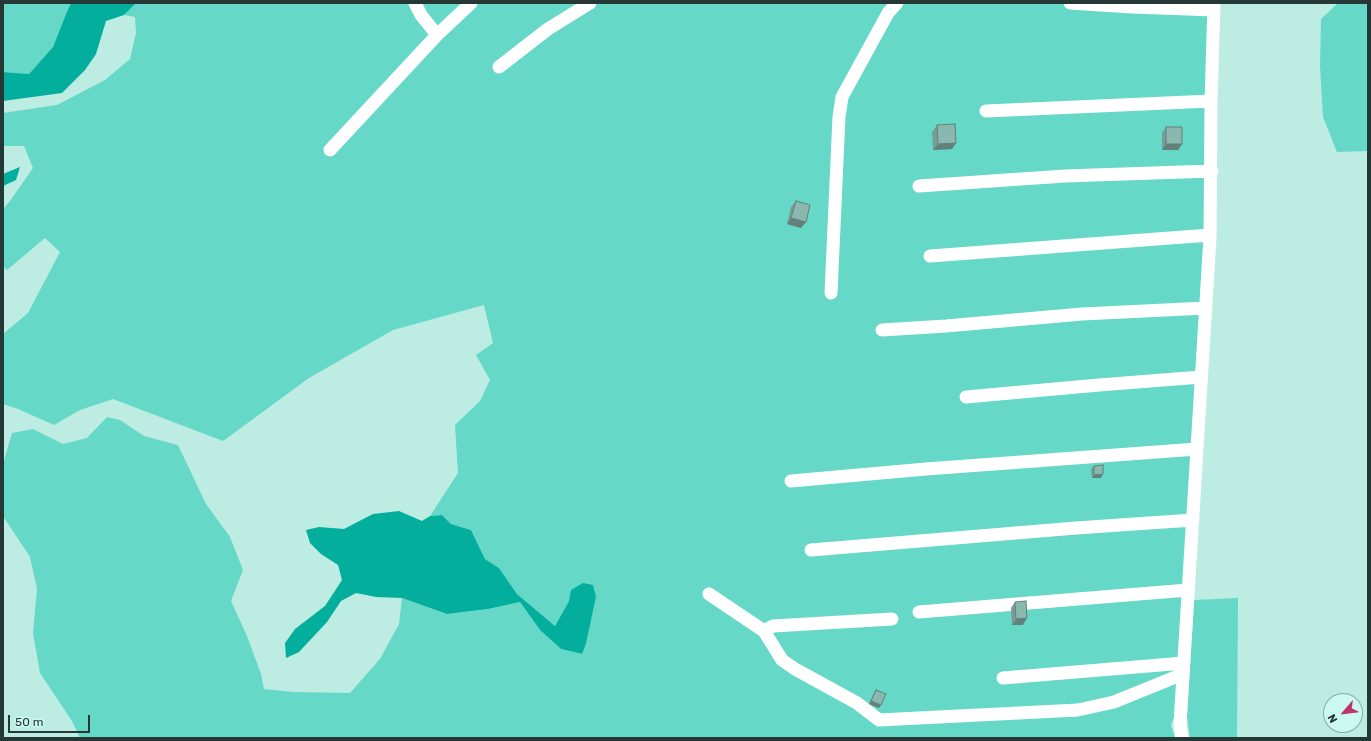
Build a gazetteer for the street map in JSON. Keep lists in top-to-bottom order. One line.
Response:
{"scale_bar":"50 m","north":"bottom left"}
